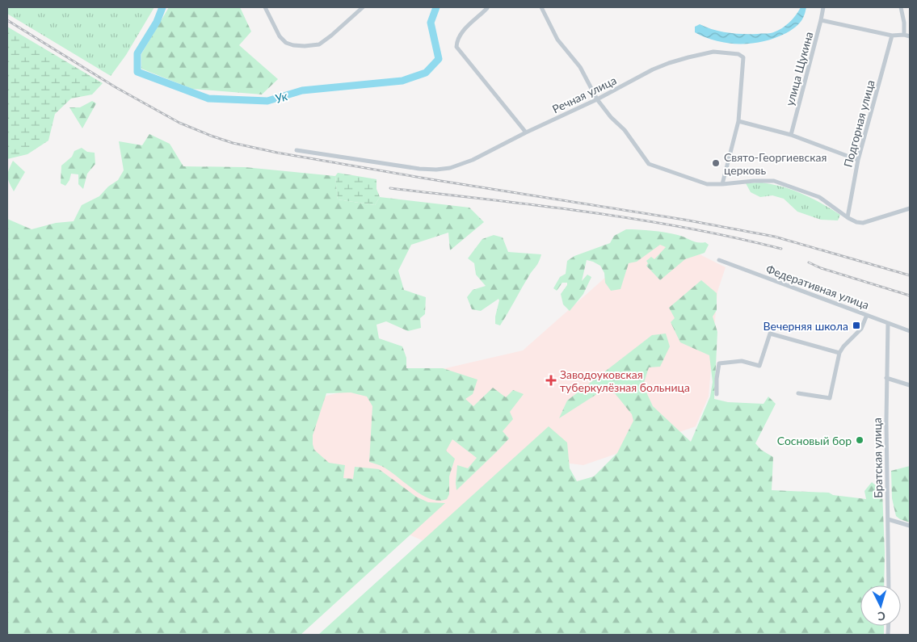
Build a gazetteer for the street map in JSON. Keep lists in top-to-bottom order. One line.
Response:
{"streets":{"street":["улица Щукина","Речная улица","Подгорная улица","Федеративная улица","Братская улица"]},"crossings":[["Федеративная улица","Братская улица"]],"water":["Ук"],"places":{"other":["Свято-Георгиевская церковь","Сосновый бор"],"transit":["Вечерняя школа"],"health":["Заводоуковская туберкулёзная больница"]},"north":"bottom"}
